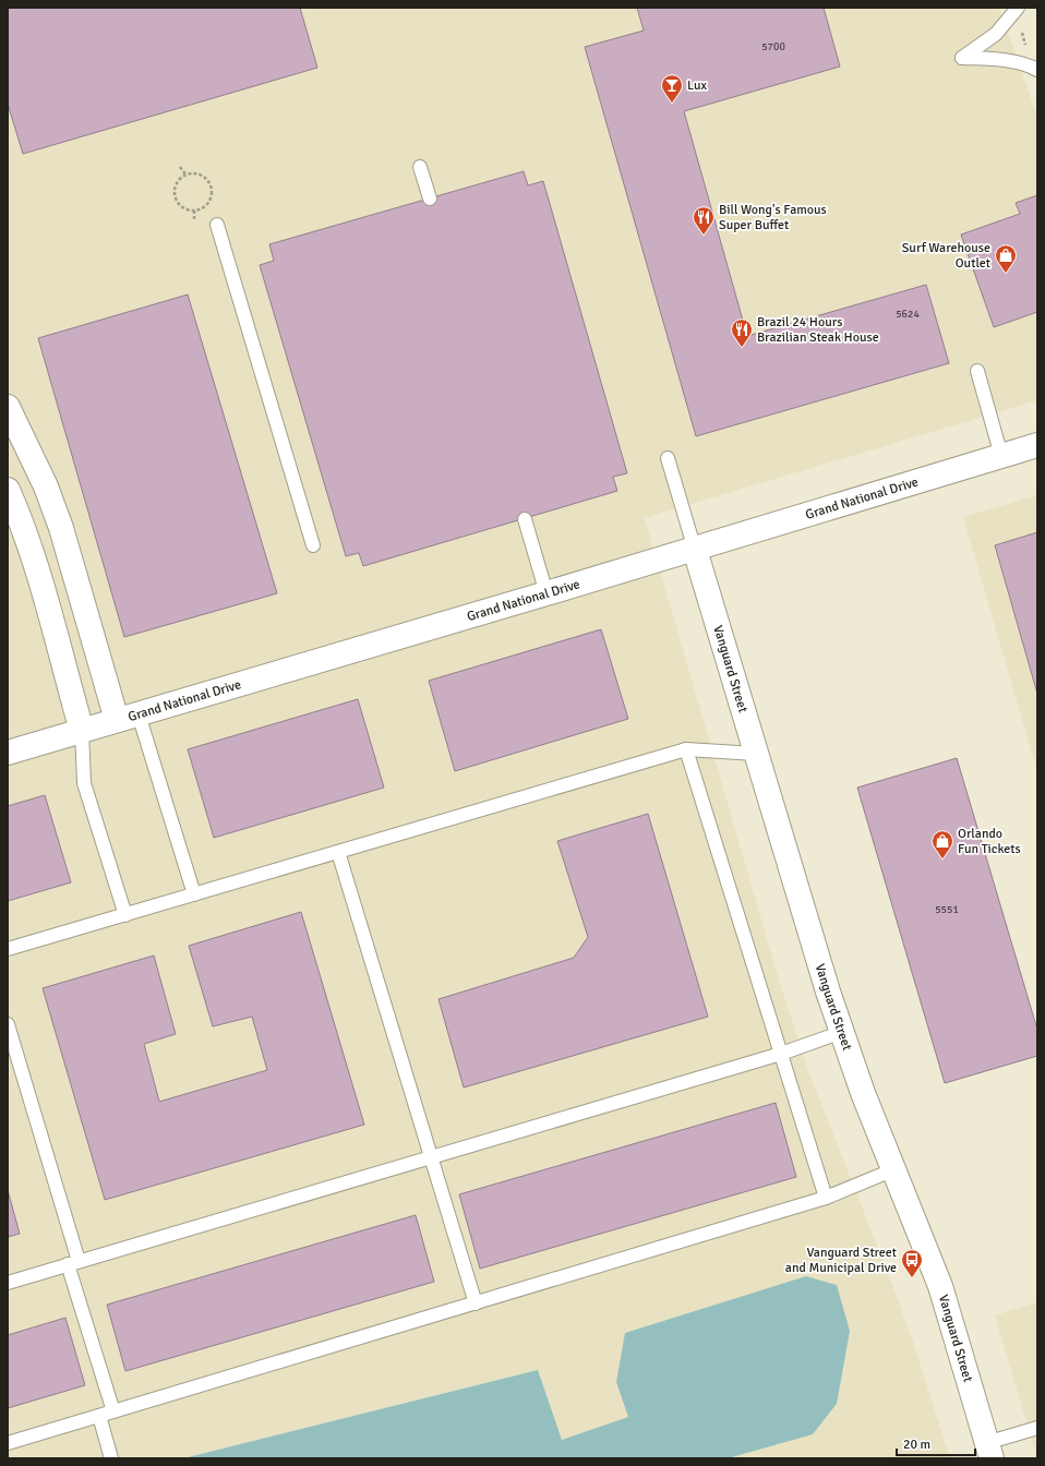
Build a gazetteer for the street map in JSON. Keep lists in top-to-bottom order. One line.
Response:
{"streets":{"street":["Grand National Drive","Vanguard Street"]},"crossings":[["Grand National Drive","Vanguard Street"]],"places":{"bar":["Lux"],"restaurant":["Bill Wong's Famous Super Buffet","Brazil 24 Hours Brazilian Steak House"],"shop":["Surf Warehouse Outlet","Orlando Fun Tickets"],"bus stop":["Vanguard Street and Municipal Drive"]},"house_numbers":["5700","5624","5551"],"scale_bar":"20 m"}
